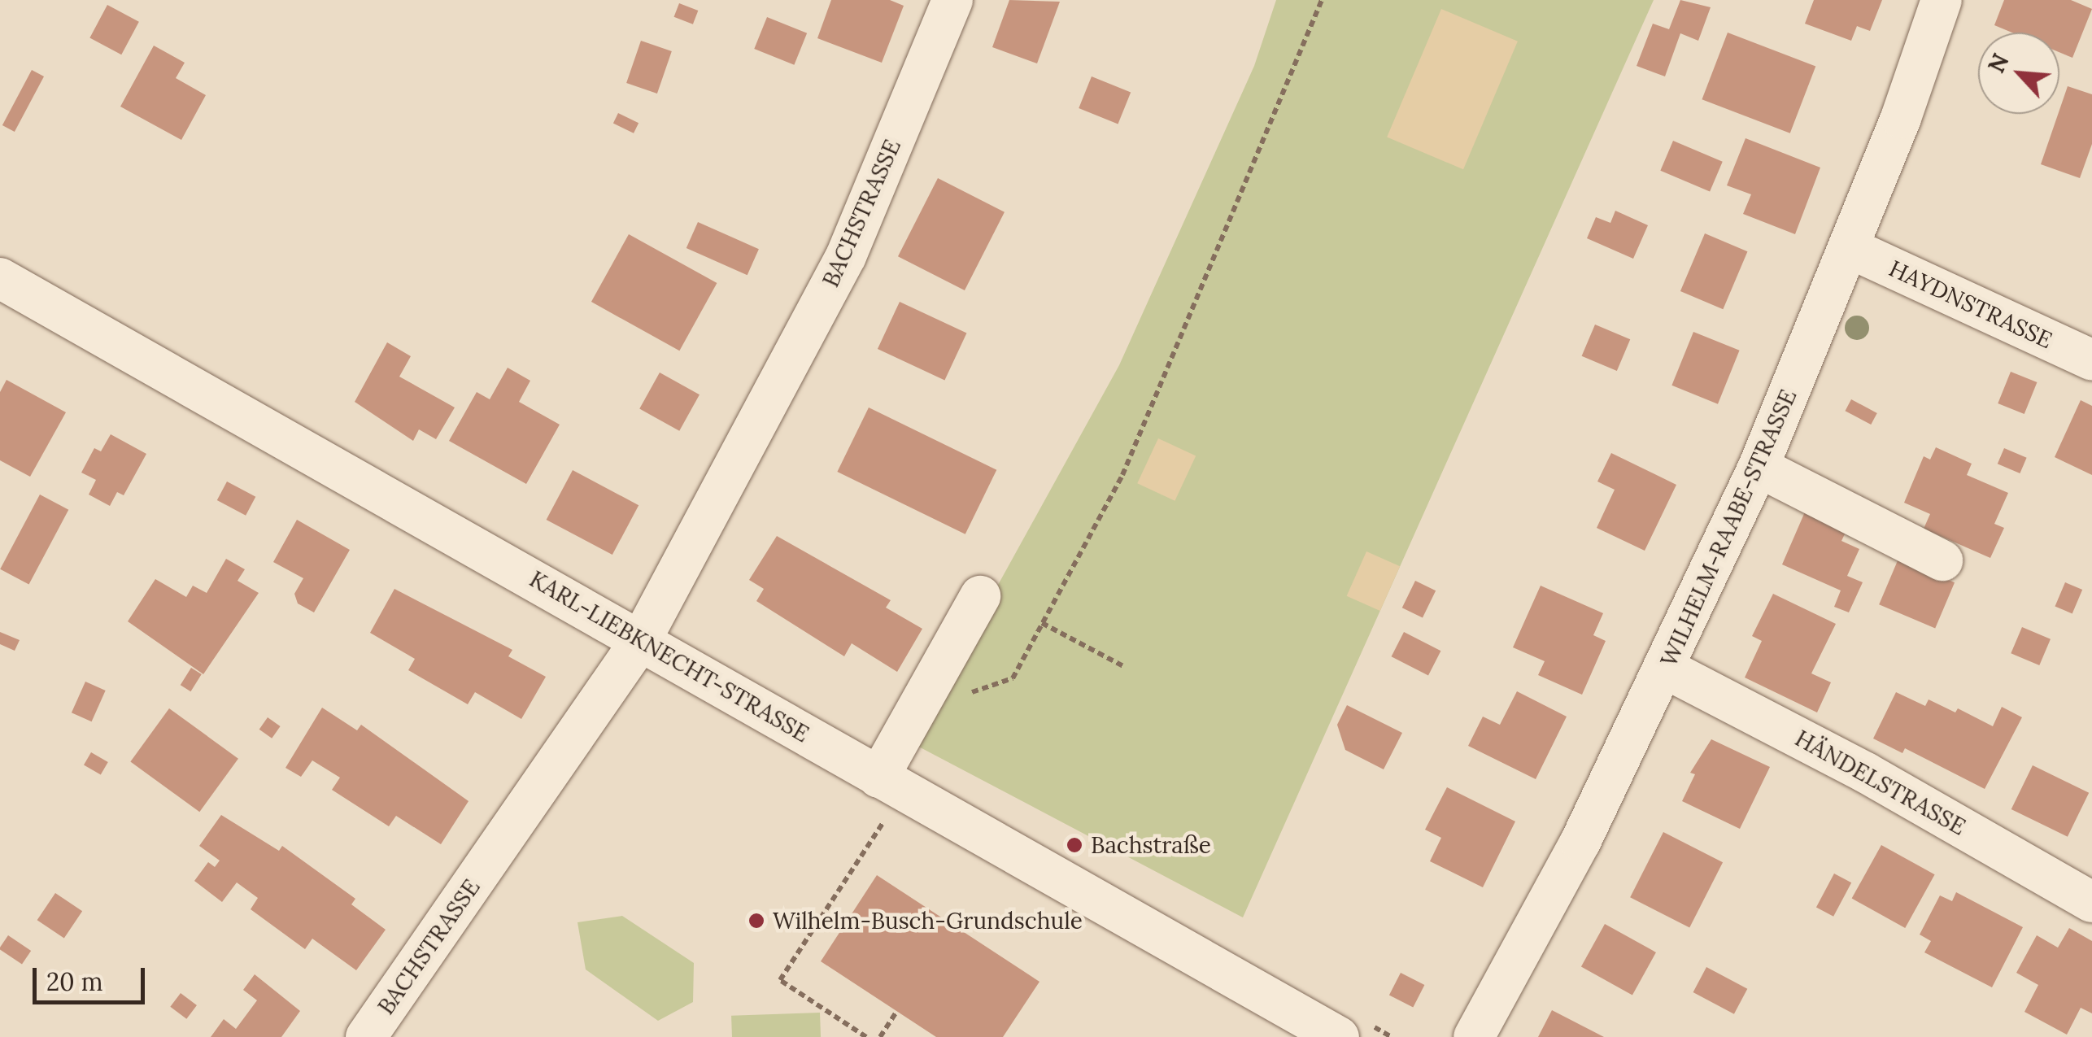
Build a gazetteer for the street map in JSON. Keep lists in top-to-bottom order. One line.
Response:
{"streets":{"street":["BACHSTRASSE","HAYDNSTRASSE","WILHELM-RAABE-STRASSE","KARL-LIEBKNECHT-STRASSE","HÄNDELSTRASSE"]},"crossings":[["BACHSTRASSE","KARL-LIEBKNECHT-STRASSE"],["HAYDNSTRASSE","WILHELM-RAABE-STRASSE"],["WILHELM-RAABE-STRASSE","HÄNDELSTRASSE"]],"places":["Bachstraße","Wilhelm-Busch-Grundschule"],"scale_bar":"20 m","north":"top left"}
